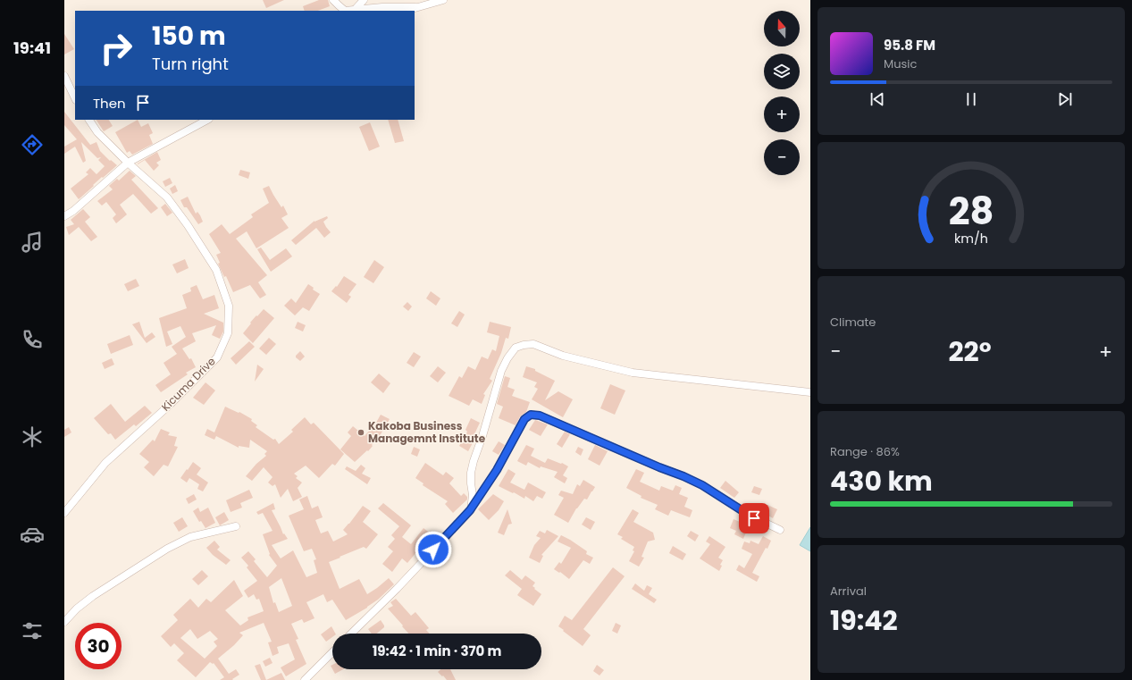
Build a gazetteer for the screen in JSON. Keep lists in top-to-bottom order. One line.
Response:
{"streets":{"street":["Kicuma Drive"]},"places":["Kakoba Business Managemnt Institute"],"north":"top","page":{"tabs":"19:41","map_buttons":["+","−"],"turn":["150 m","Turn right"],"song":["95.8 FM","Music"],"then":"Then","tile":["Climate",["Range · 86%","430 km"],["Arrival","19:42"]],"heat":["−","22°","+"],"limit":"30","trip":"19:42 · 1 min · 370 m","gauge":["28","km/h"]}}
